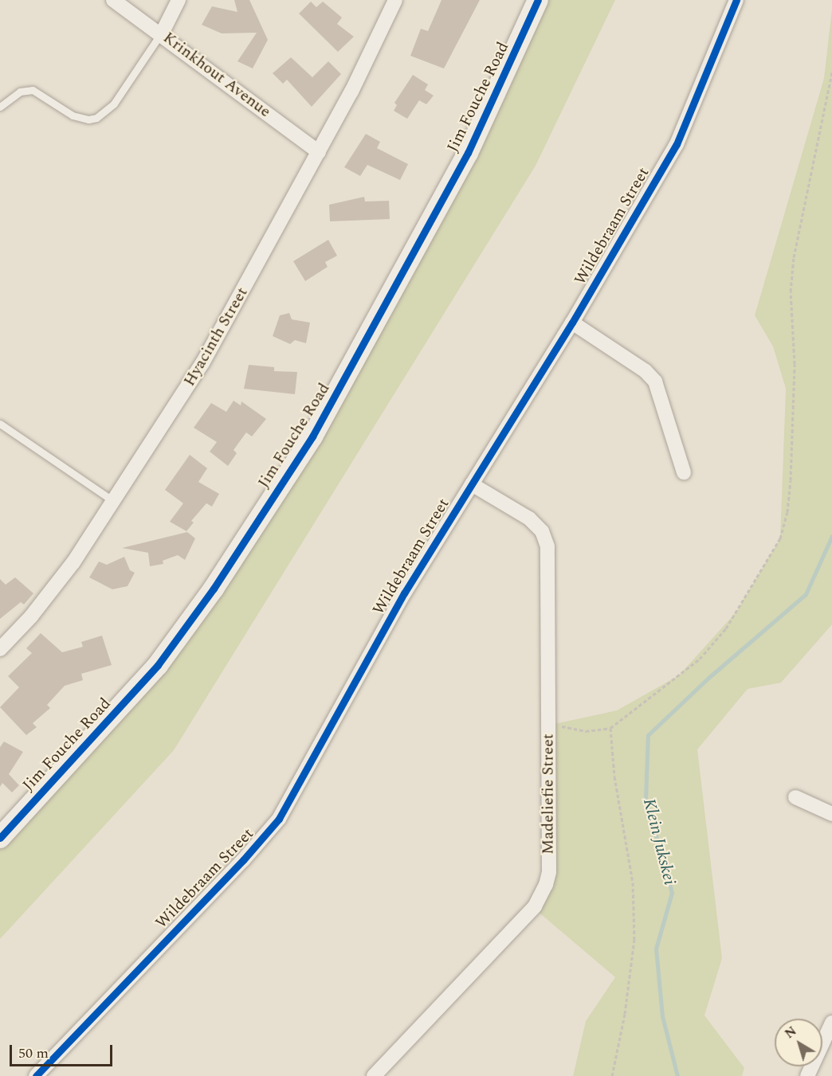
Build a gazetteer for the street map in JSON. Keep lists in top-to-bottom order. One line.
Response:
{"streets":{"street":["Krinkhout Avenue","Jim Fouche Road","Wildebraam Street","Hyacinth Street","Madeliefie Street"]},"crossings":[["Krinkhout Avenue","Hyacinth Street"],["Wildebraam Street","Madeliefie Street"]],"water":["Klein Jukskei"],"scale_bar":"50 m","north":"top left"}
